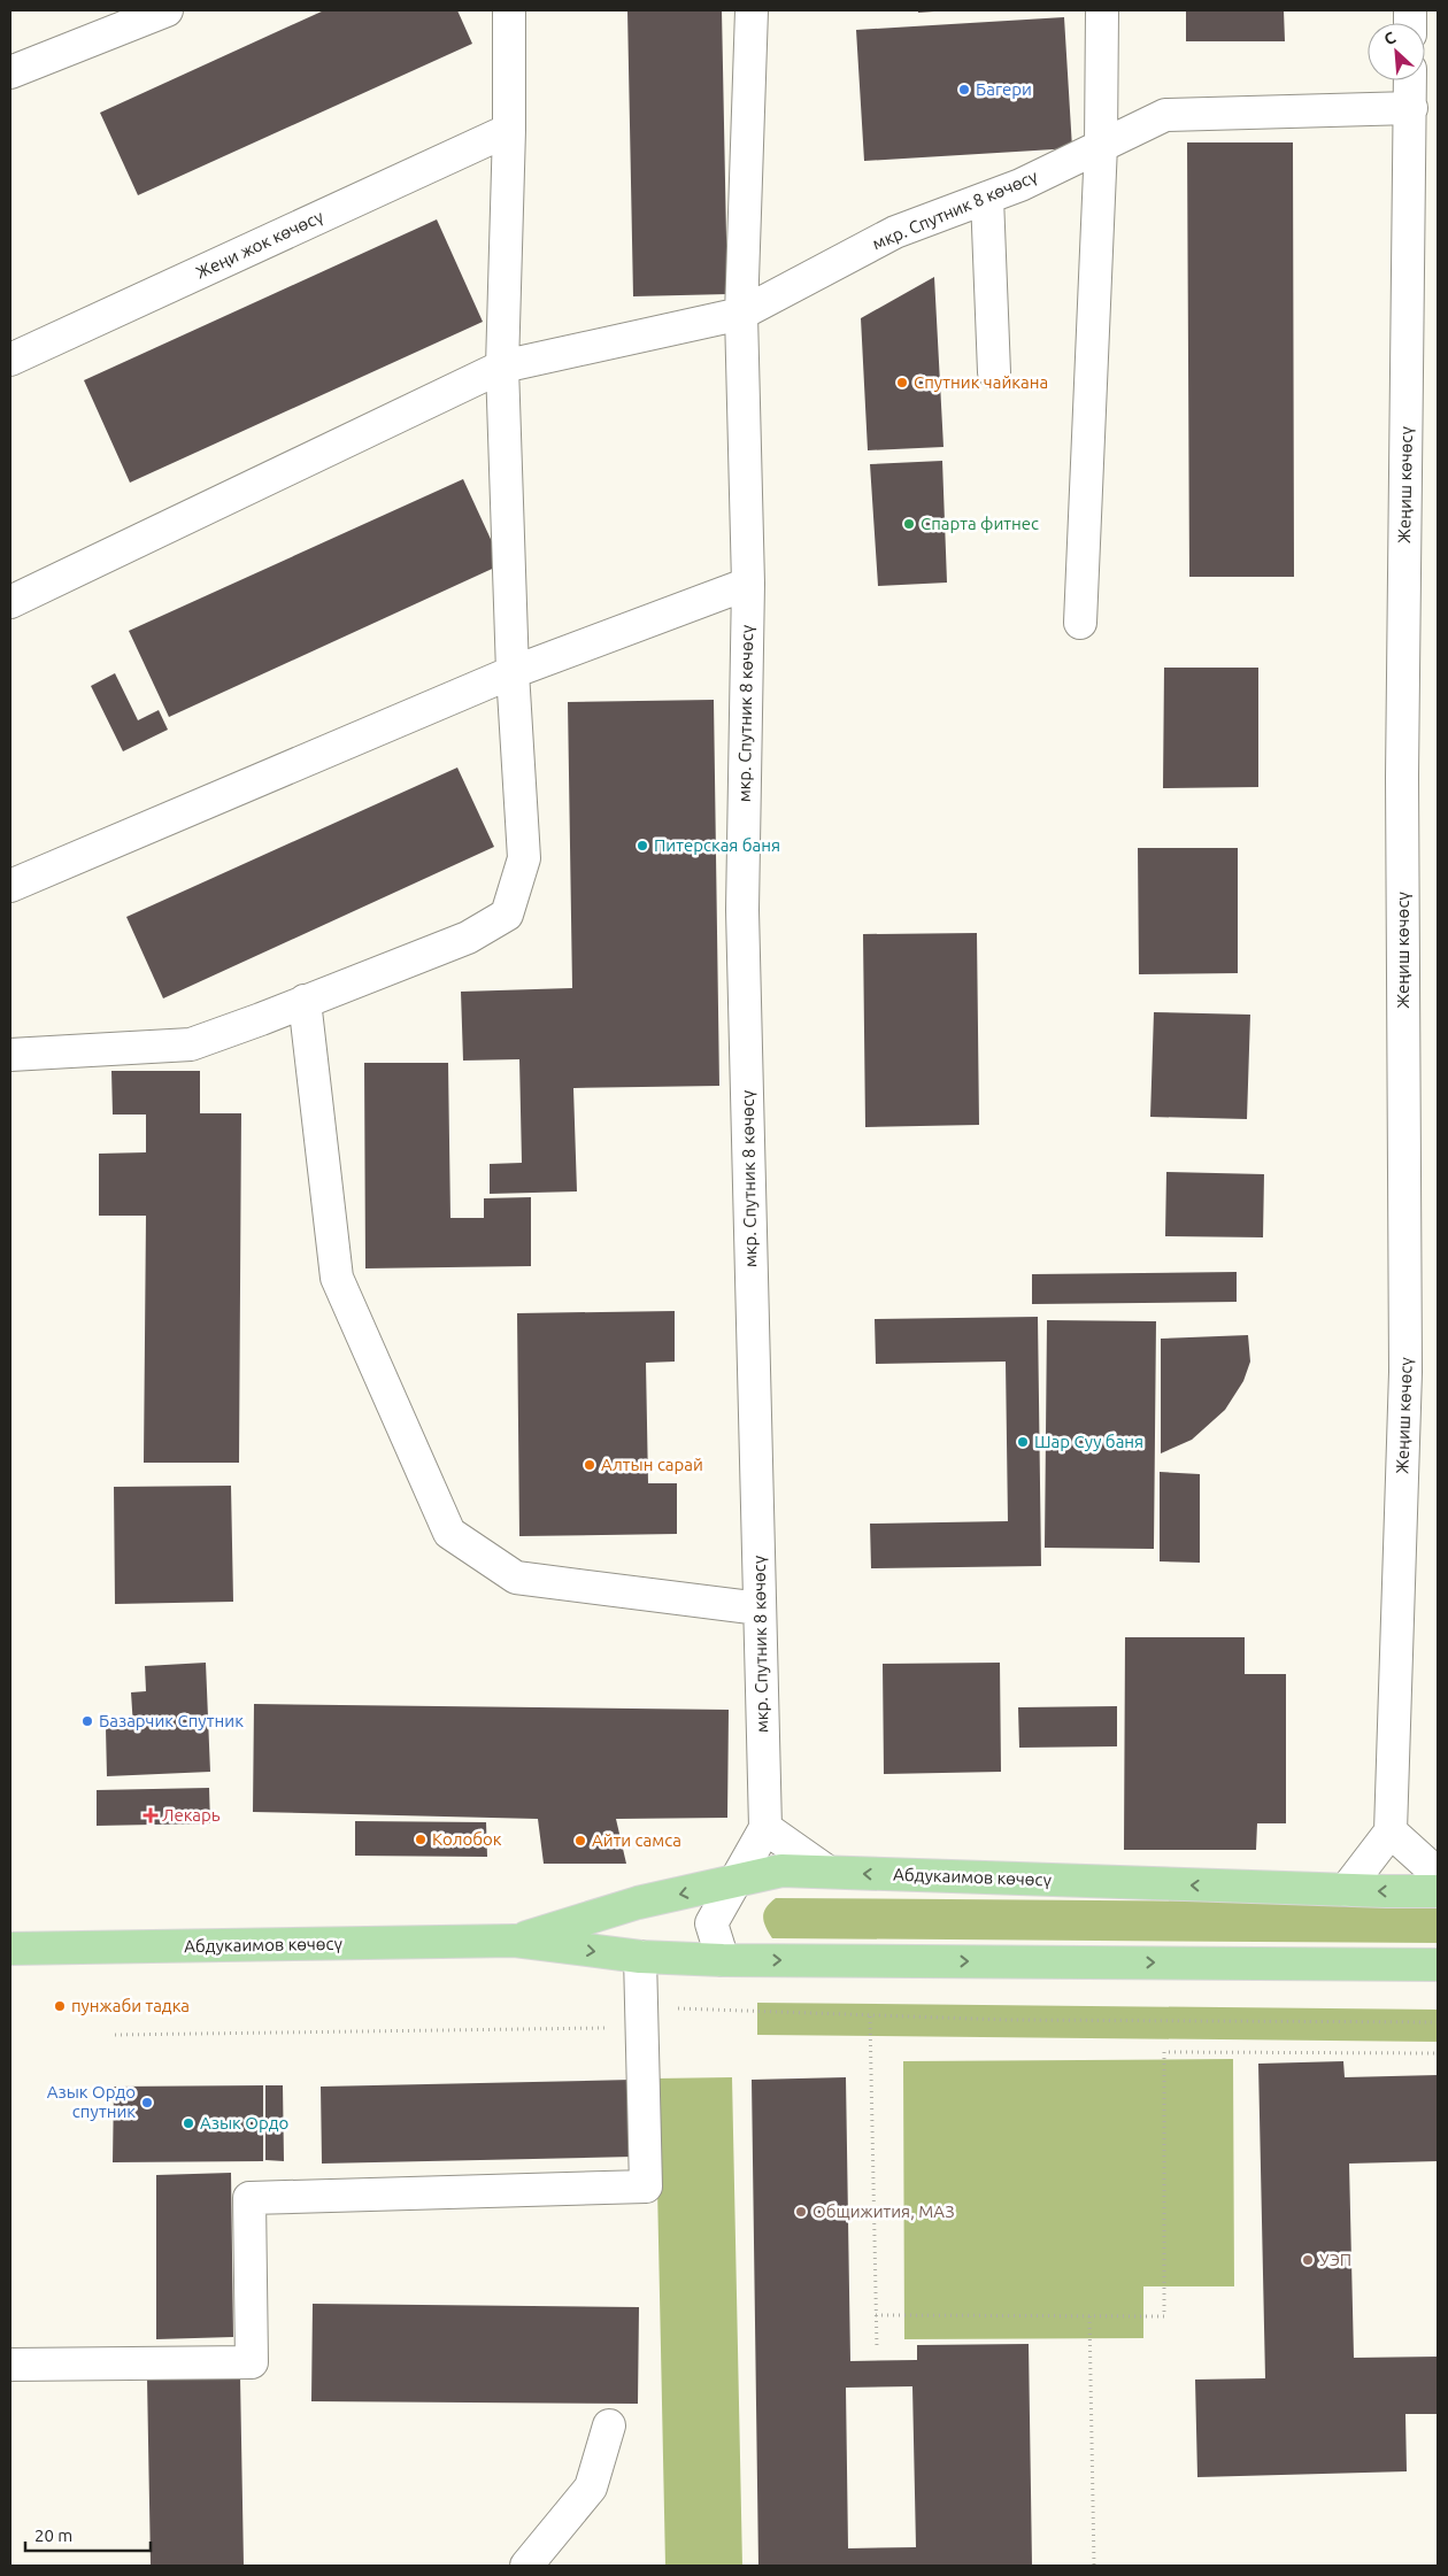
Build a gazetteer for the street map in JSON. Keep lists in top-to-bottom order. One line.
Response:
{"streets":{"main road":["Абдукаимов көчөсү"],"street":["мкр. Спутник 8 көчөсү","Жеңи жок көчөсү","Жеңиш көчөсү"]},"crossings":[["мкр. Спутник 8 көчөсү","Жеңиш көчөсү"]],"places":{"other":["Багери","Спутник чайкана","Спарта фитнес","Питерская баня","Шар Суу баня","Алтын сарай","Базарчик Спутник","Колобок","Айти самса","пунжаби тадка","Азык Ордо спутник","Азык Ордо","Общижития, МАЗ","УЭП"],"health":["Лекарь"]},"scale_bar":"20 m","north":"top left"}
